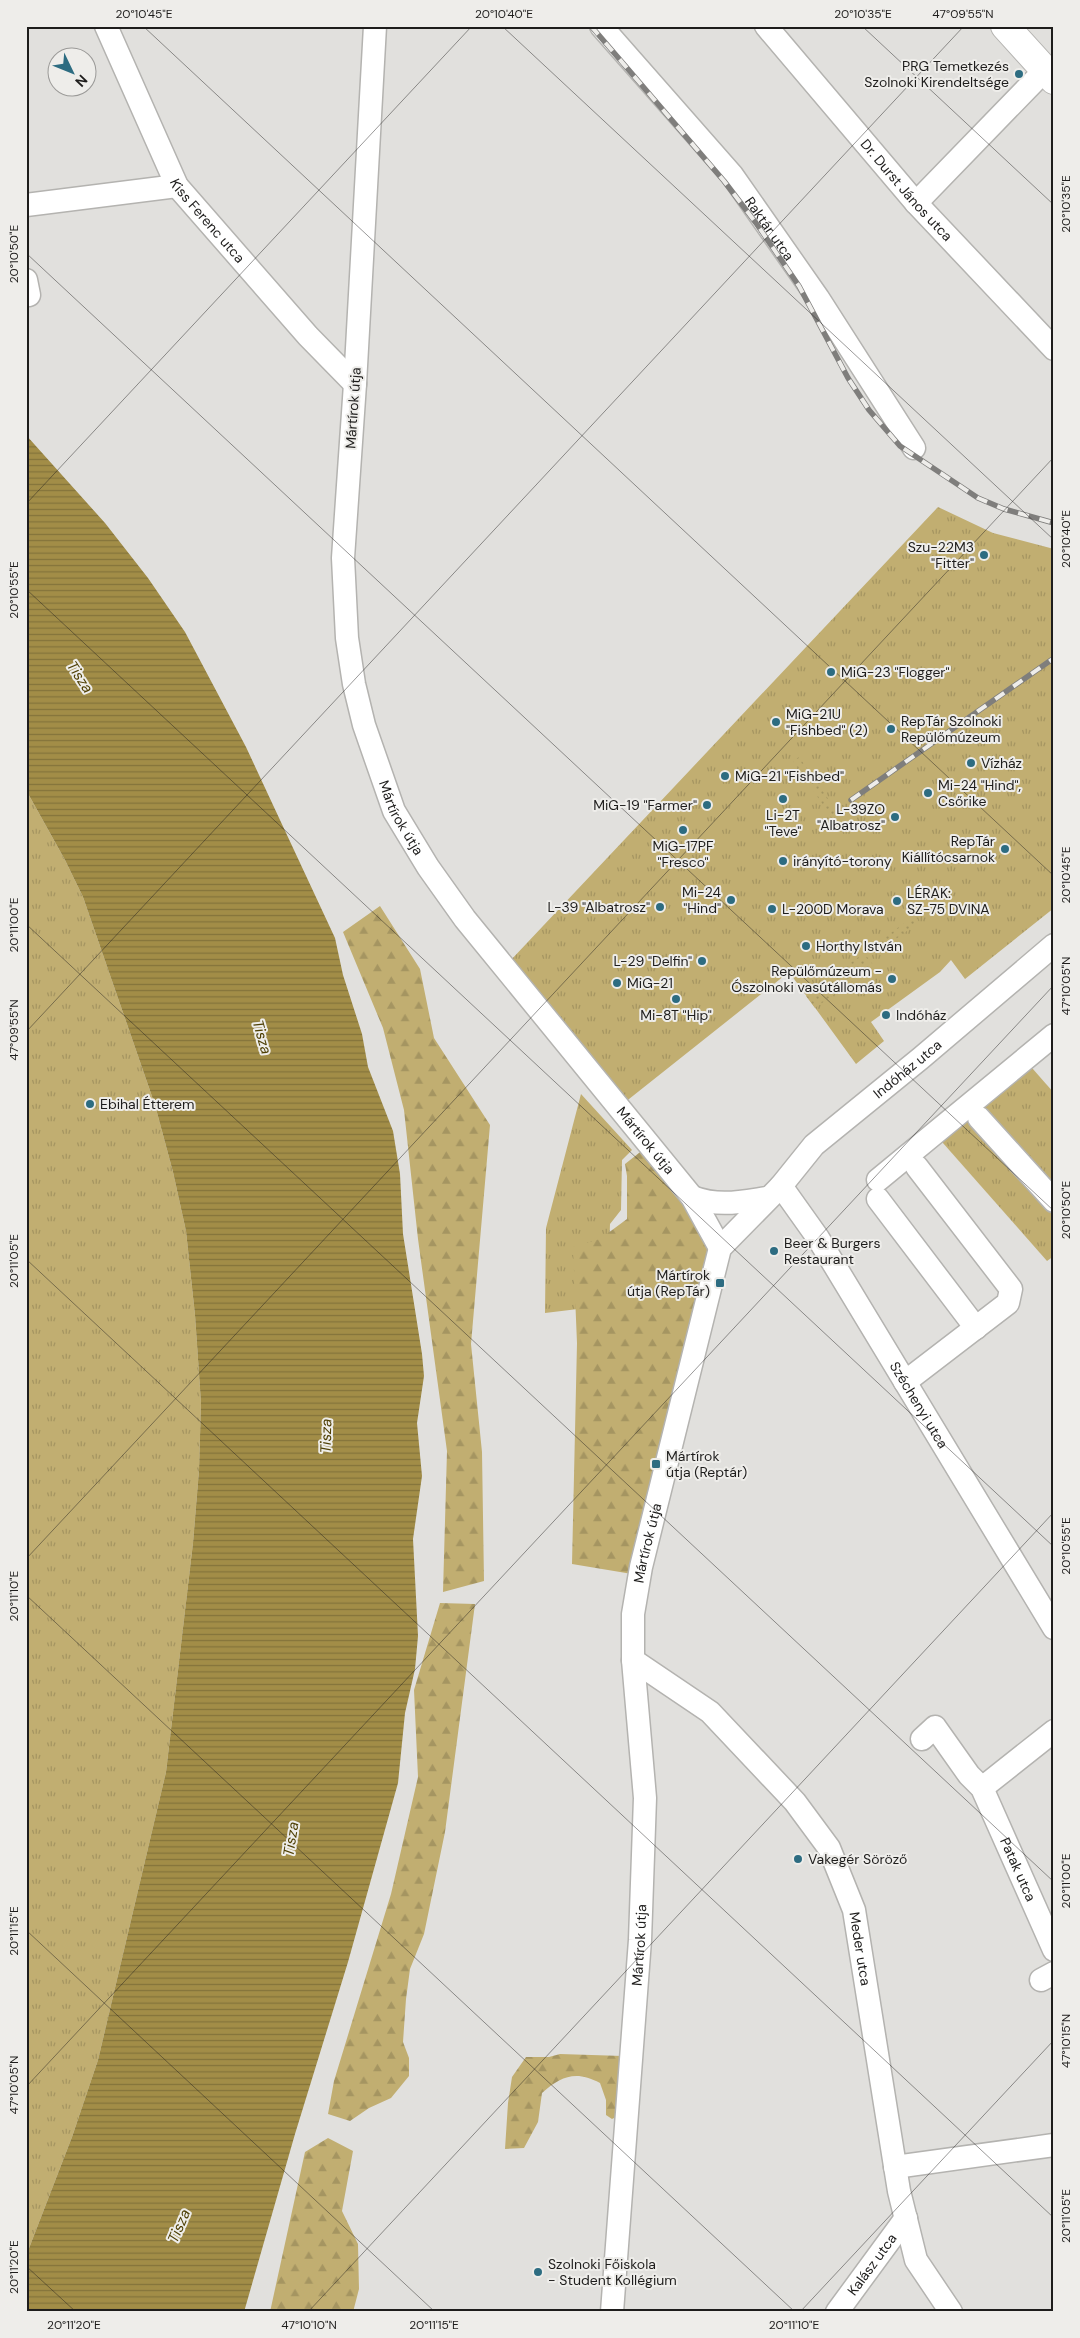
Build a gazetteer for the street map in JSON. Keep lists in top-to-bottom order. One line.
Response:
{"streets":{"street":["Dr. Durst János utca","Kiss Ferenc utca","Raktár utca","Mártírok útja","Indóház utca","Széchenyi utca","Patak utca","Meder utca","Kalász utca"]},"crossings":[["Kiss Ferenc utca","Mártírok útja"],["Mártírok útja","Indóház utca"],["Mártírok útja","Meder utca"],["Indóház utca","Széchenyi utca"],["Meder utca","Kalász utca"]],"water":["Tisza"],"places":{"other":["PRG Temetkezés Szolnoki Kirendeltsége","Szu-22M3 \"Fitter\"","MiG-23 \"Flogger\"","MiG-21U \"Fishbed\" (2)","RepTár Szolnoki Repülőmúzeum","Vízház","MiG-21 \"Fishbed\"","Mi-24 \"Hind\", Csőrike","Li-2T \"Teve\"","MiG-19 \"Farmer\"","L-39ZO \"Albatrosz\"","MiG-17PF \"Fresco\"","RepTár Kiállítócsarnok","irányító-torony","Mi-24 \"Hind\"","LÉRAK: SZ-75 DVINA","L-39 \"Albatrosz\"","L-200D Morava","Horthy István","L-29 \"Delfin\"","Repülőmúzeum - Ószolnoki vasútállomás","MiG-21","Mi-8T \"Hip\"","Indóház","Ebihal Étterem","Beer & Burgers Restaurant","Vakegér Söröző","Szolnoki Főiskola - Student Kollégium"],"transit":["Mártírok útja (RepTár)","Mártírok útja (Reptár)"]},"north":"bottom right","coordinates":["20°10'45\"E","20°10'40\"E","20°10'35\"E","47°09'55\"N","20°10'50\"E","20°10'55\"E","20°11'00\"E","47°10'05\"N","20°11'05\"E","20°11'10\"E","20°11'15\"E","47°10'15\"N","20°11'20\"E","47°10'10\"N"]}
